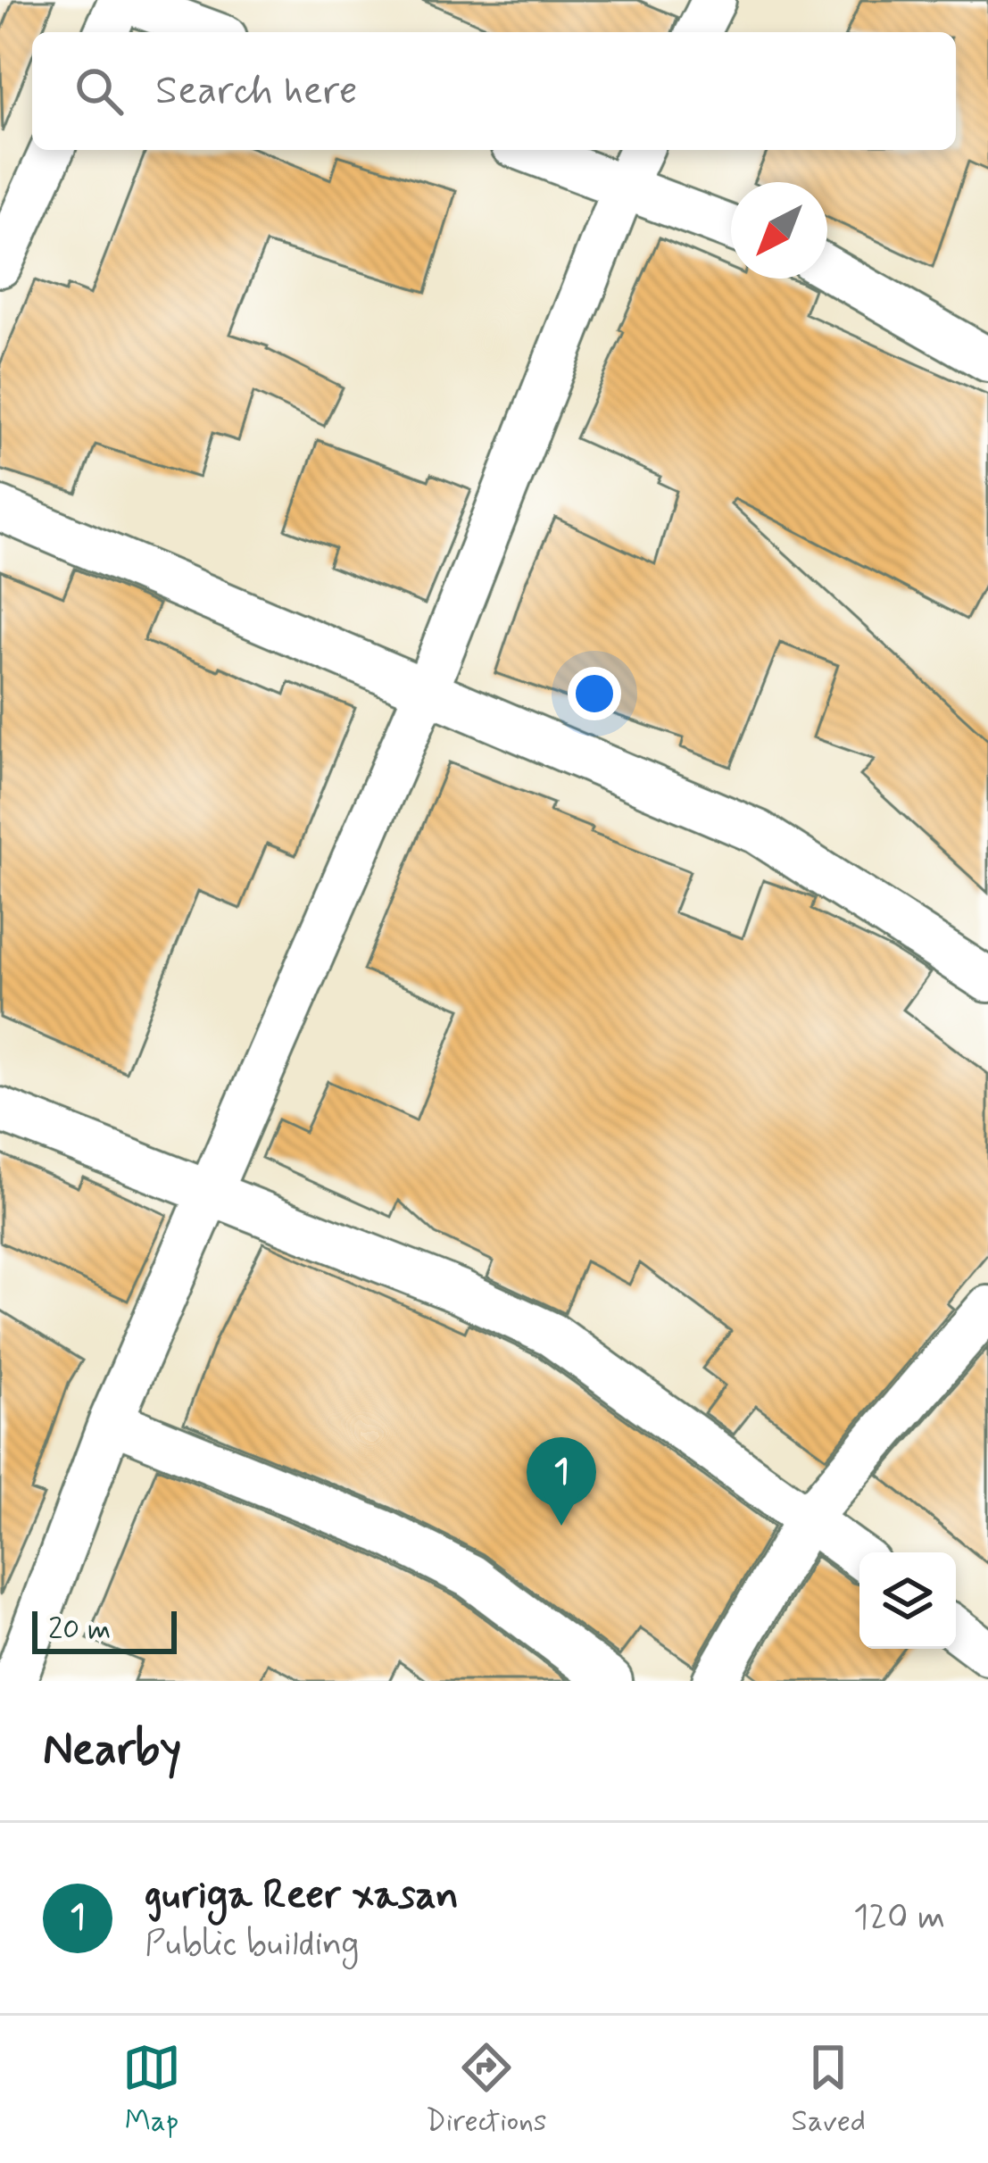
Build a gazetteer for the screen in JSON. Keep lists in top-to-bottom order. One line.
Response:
{"scale_bar":"20 m","north":"bottom left","page":{"search":"Search here","pins":"1","scale":"20 m","heading":"Nearby","list":[{"mark":"1","name":"guriga Reer xasan","note":"Public building","value":"120 m"}],"nav":["Map","Directions","Saved"]}}
